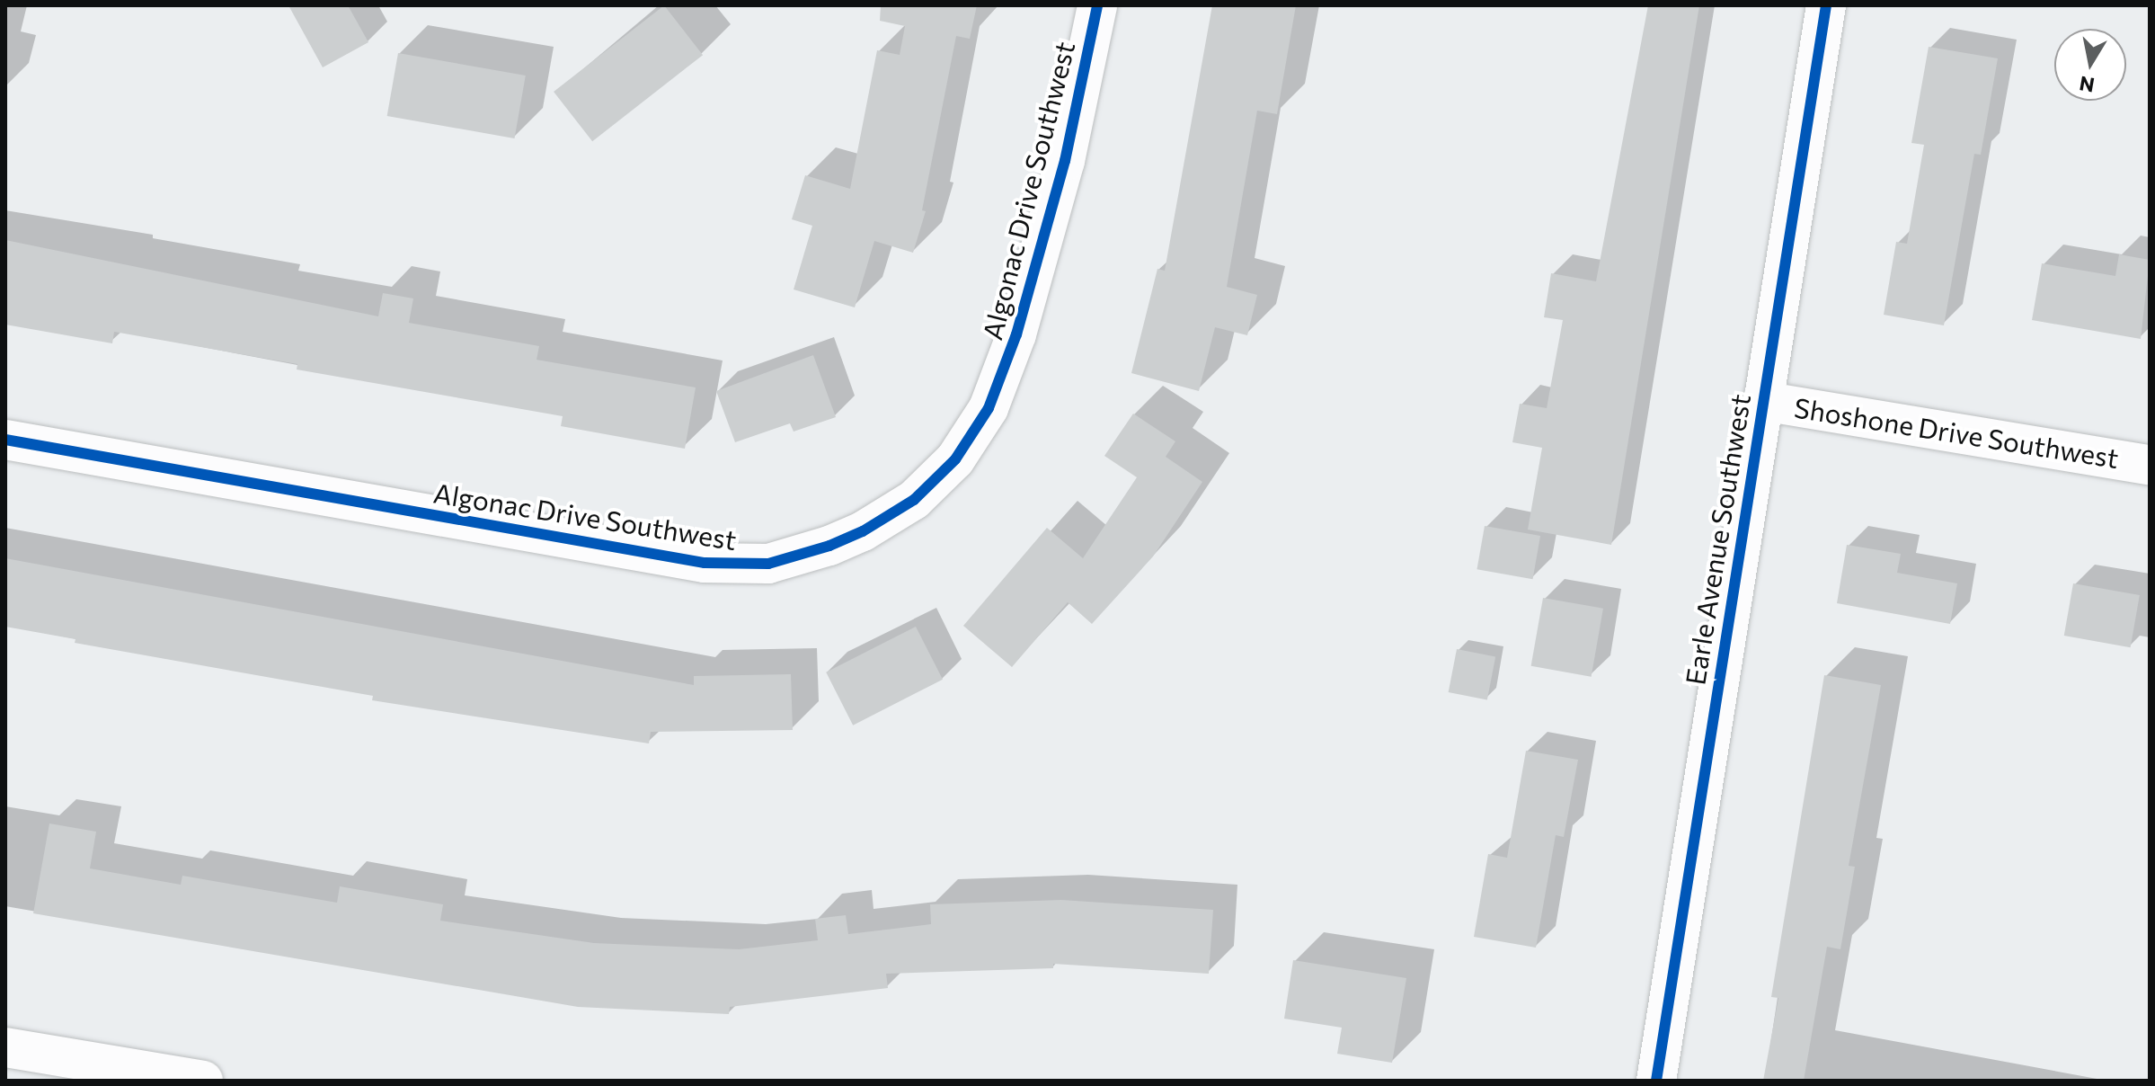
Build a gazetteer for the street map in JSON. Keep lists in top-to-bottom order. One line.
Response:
{"streets":{"street":["Algonac Drive Southwest","Shoshone Drive Southwest","Earle Avenue Southwest"]},"crossings":[["Shoshone Drive Southwest","Earle Avenue Southwest"]],"north":"bottom"}
